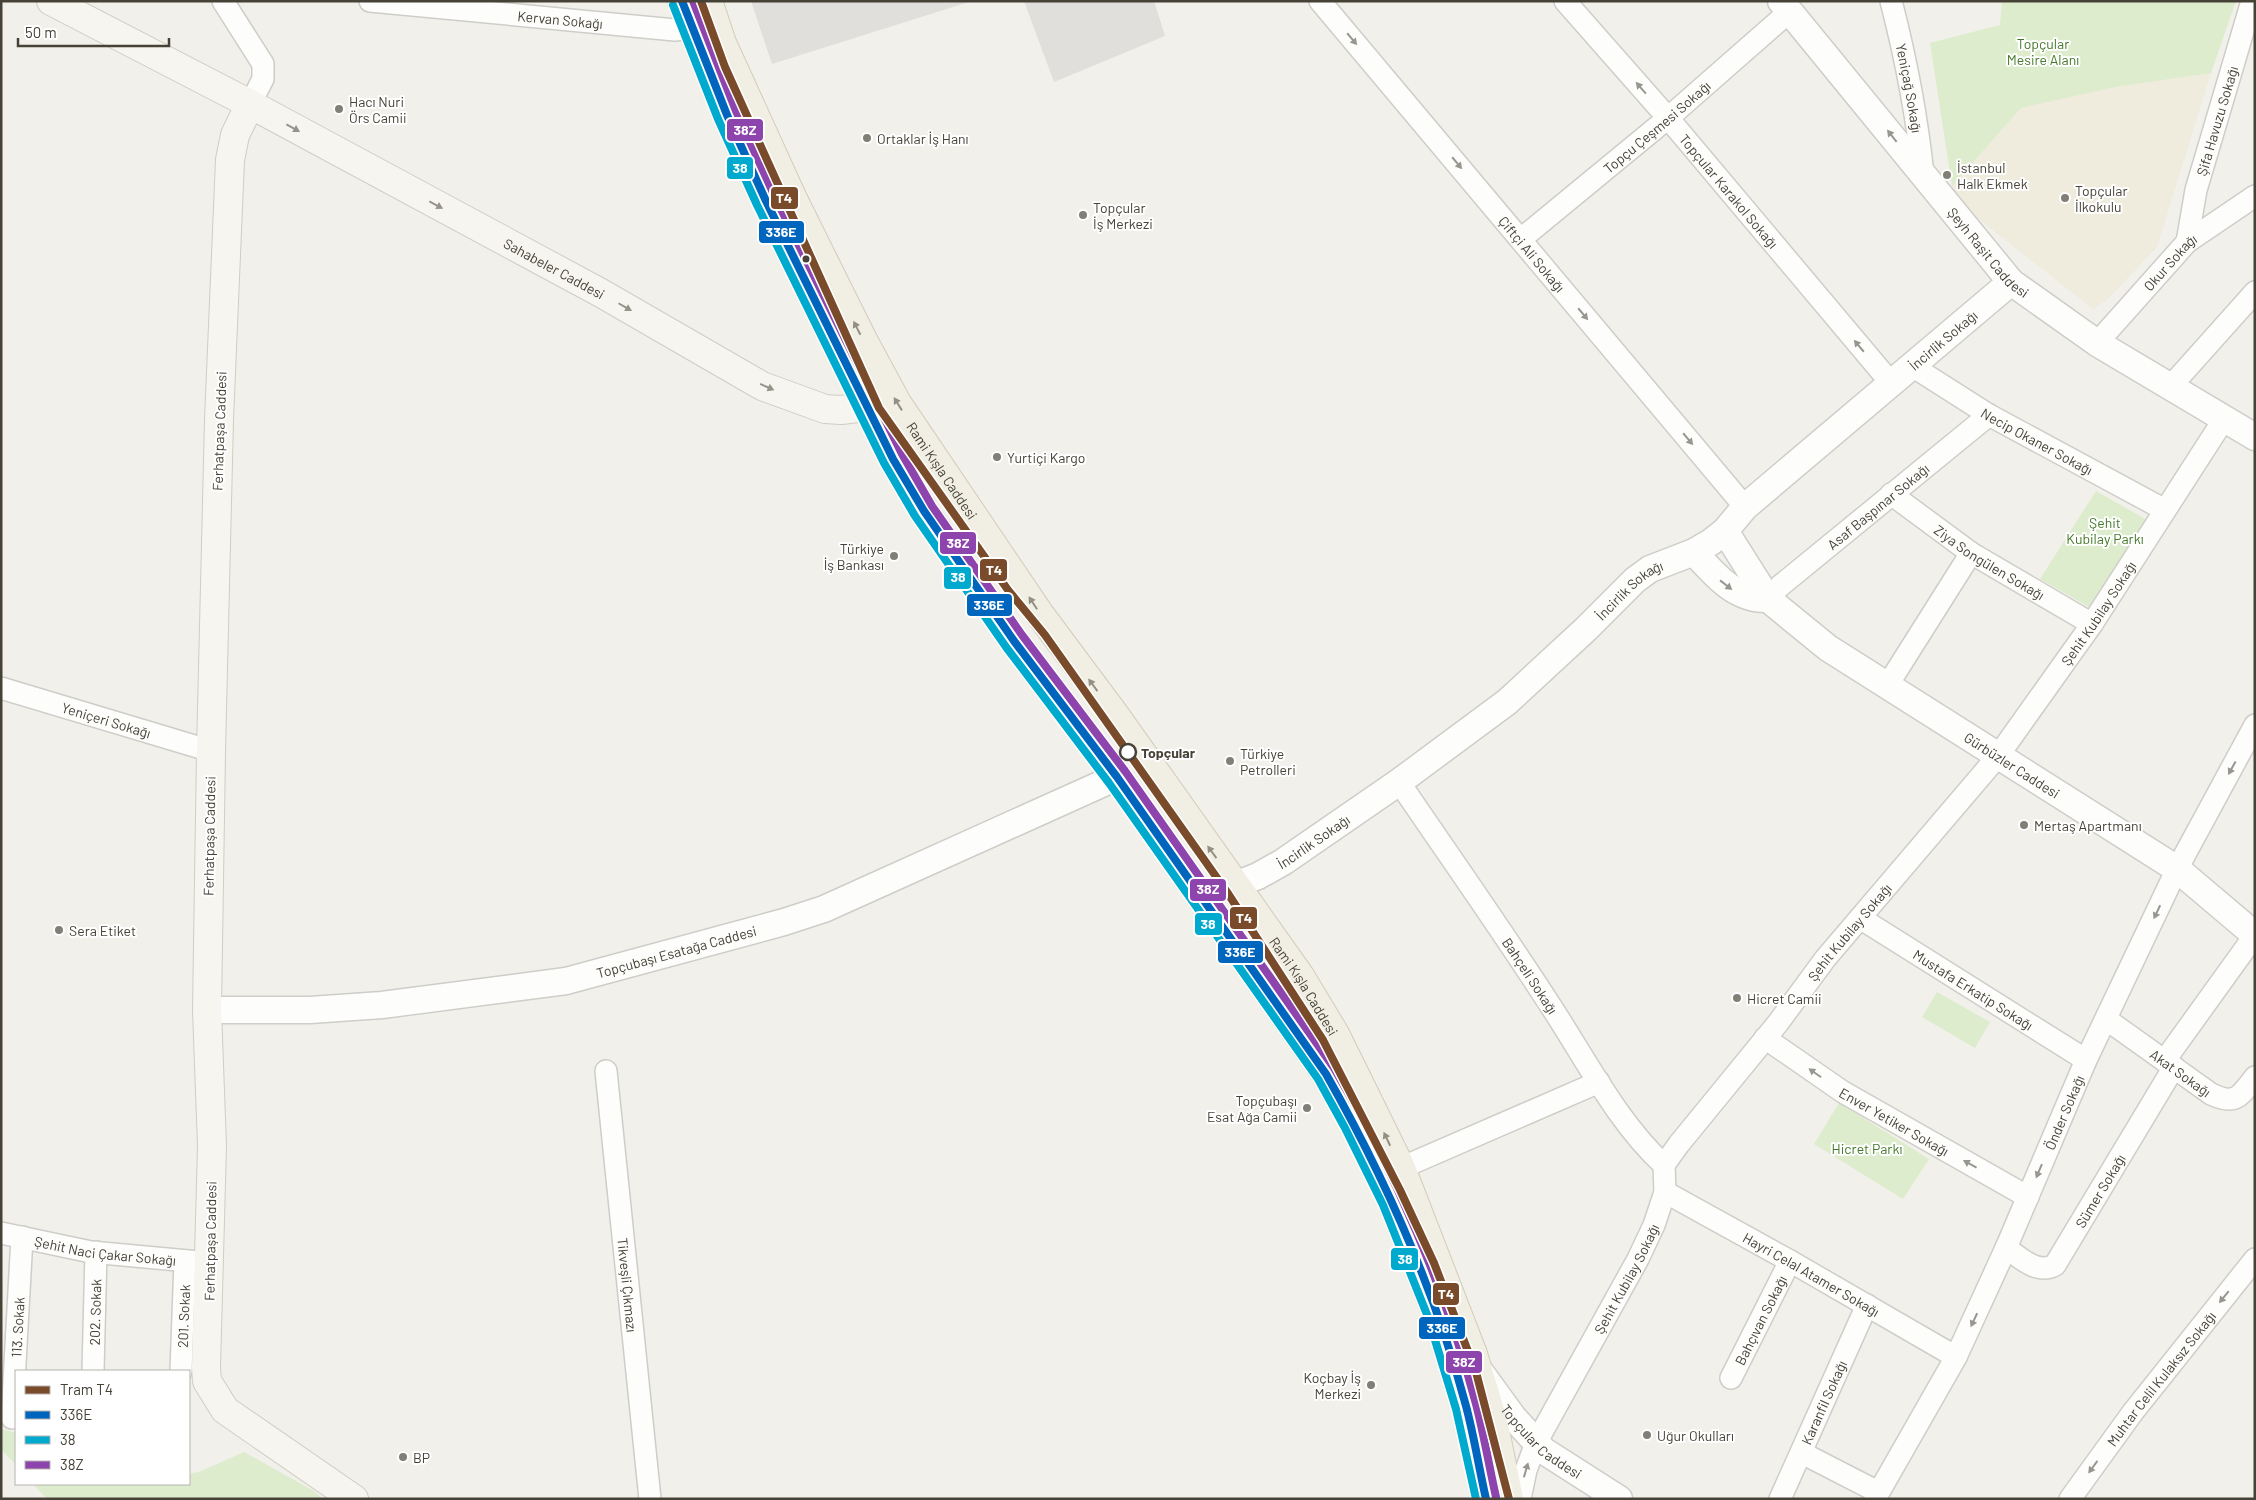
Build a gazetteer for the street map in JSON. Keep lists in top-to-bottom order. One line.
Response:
{"streets":{"main road":["Sahabeler Caddesi","Ferhatpaşa Caddesi","Rami Kışla Caddesi"],"street":["Kervan Sokağı","Yeniçağ Sokağı","Şifa Havuzu Sokağı","Topçu Çeşmesi Sokağı","Topçular Karakol Sokağı","Şeyh Raşit Caddesi","Çiftçi Ali Sokağı","Okur Sokağı","İncirlik Sokağı","Necip Okaner Sokağı","Asaf Başpınar Sokağı","Ziya Songülen Sokağı","Şehit Kubilay Sokağı","Yeniçeri Sokağı","Gürbüzler Caddesi","Topçubaşı Esatağa Caddesi","Bahçeli Sokağı","Mustafa Erkatip Sokağı","Akat Sokağı","Önder Sokağı","Enver Yetiker Sokağı","Sümer Sokağı","Şehit Naci Çakar Sokağı","Hayri Celal Atamer Sokağı","Tikveşli Çıkmazı","202. Sokak","201. Sokak","Bahçıvan Sokağı","113. Sokak","Muhtar Celil Kulaksız Sokağı","Karanfil Sokağı","Topçular Caddesi"]},"crossings":[["Yeniçağ Sokağı","Şeyh Raşit Caddesi"],["Şifa Havuzu Sokağı","Okur Sokağı"],["Topçu Çeşmesi Sokağı","Topçular Karakol Sokağı"],["Topçu Çeşmesi Sokağı","Şeyh Raşit Caddesi"],["Topçu Çeşmesi Sokağı","Çiftçi Ali Sokağı"],["Topçular Karakol Sokağı","İncirlik Sokağı"],["Şeyh Raşit Caddesi","Okur Sokağı"],["Şeyh Raşit Caddesi","İncirlik Sokağı"],["Şeyh Raşit Caddesi","Şehit Kubilay Sokağı"],["Çiftçi Ali Sokağı","İncirlik Sokağı"],["Sahabeler Caddesi","Ferhatpaşa Caddesi"],["İncirlik Sokağı","Necip Okaner Sokağı"],["İncirlik Sokağı","Rami Kışla Caddesi"],["İncirlik Sokağı","Bahçeli Sokağı"],["Ferhatpaşa Caddesi","Yeniçeri Sokağı"],["Ferhatpaşa Caddesi","Topçubaşı Esatağa Caddesi"],["Ferhatpaşa Caddesi","Şehit Naci Çakar Sokağı"],["Ferhatpaşa Caddesi","201. Sokak"],["Necip Okaner Sokağı","Asaf Başpınar Sokağı"],["Necip Okaner Sokağı","Şehit Kubilay Sokağı"],["Rami Kışla Caddesi","Topçular Caddesi"],["Asaf Başpınar Sokağı","Ziya Songülen Sokağı"],["Asaf Başpınar Sokağı","Gürbüzler Caddesi"],["Ziya Songülen Sokağı","Şehit Kubilay Sokağı"],["Şehit Kubilay Sokağı","Gürbüzler Caddesi"],["Şehit Kubilay Sokağı","Bahçeli Sokağı"],["Şehit Kubilay Sokağı","Mustafa Erkatip Sokağı"],["Şehit Kubilay Sokağı","Enver Yetiker Sokağı"],["Şehit Kubilay Sokağı","Hayri Celal Atamer Sokağı"],["Şehit Kubilay Sokağı","Topçular Caddesi"],["Gürbüzler Caddesi","Önder Sokağı"],["Gürbüzler Caddesi","Sümer Sokağı"],["Mustafa Erkatip Sokağı","Önder Sokağı"],["Akat Sokağı","Önder Sokağı"],["Akat Sokağı","Sümer Sokağı"],["Önder Sokağı","Enver Yetiker Sokağı"],["Önder Sokağı","Sümer Sokağı"],["Önder Sokağı","Hayri Celal Atamer Sokağı"],["Şehit Naci Çakar Sokağı","202. Sokak"],["Şehit Naci Çakar Sokağı","201. Sokak"],["Şehit Naci Çakar Sokağı","113. Sokak"],["Hayri Celal Atamer Sokağı","Bahçıvan Sokağı"],["Hayri Celal Atamer Sokağı","Karanfil Sokağı"]],"one_way":["Topçular Karakol Sokağı","Çiftçi Ali Sokağı","Sahabeler Caddesi","Önder Sokağı","Enver Yetiker Sokağı","Muhtar Celil Kulaksız Sokağı"],"parks":["Topçular Mesire Alanı","Şehit Kubilay Parkı","Hicret Parkı"],"places":["Hacı Nuri Örs Camii","Ortaklar İş Hanı","İstanbul Halk Ekmek","Topçular İlkokulu","Topçular İş Merkezi","Yurtiçi Kargo","Türkiye İş Bankası","Topçular","Türkiye Petrolleri","Mertaş Apartmanı","Sera Etiket","Hicret Camii","Topçubaşı Esat Ağa Camii","Koçbay İş Merkezi","Uğur Okulları","BP"],"lines":["tram line T4","transit line 336E","transit line 38Z","transit line 38"],"legend":["Tram T4","336E","38","38Z"],"scale_bar":"50 m"}
